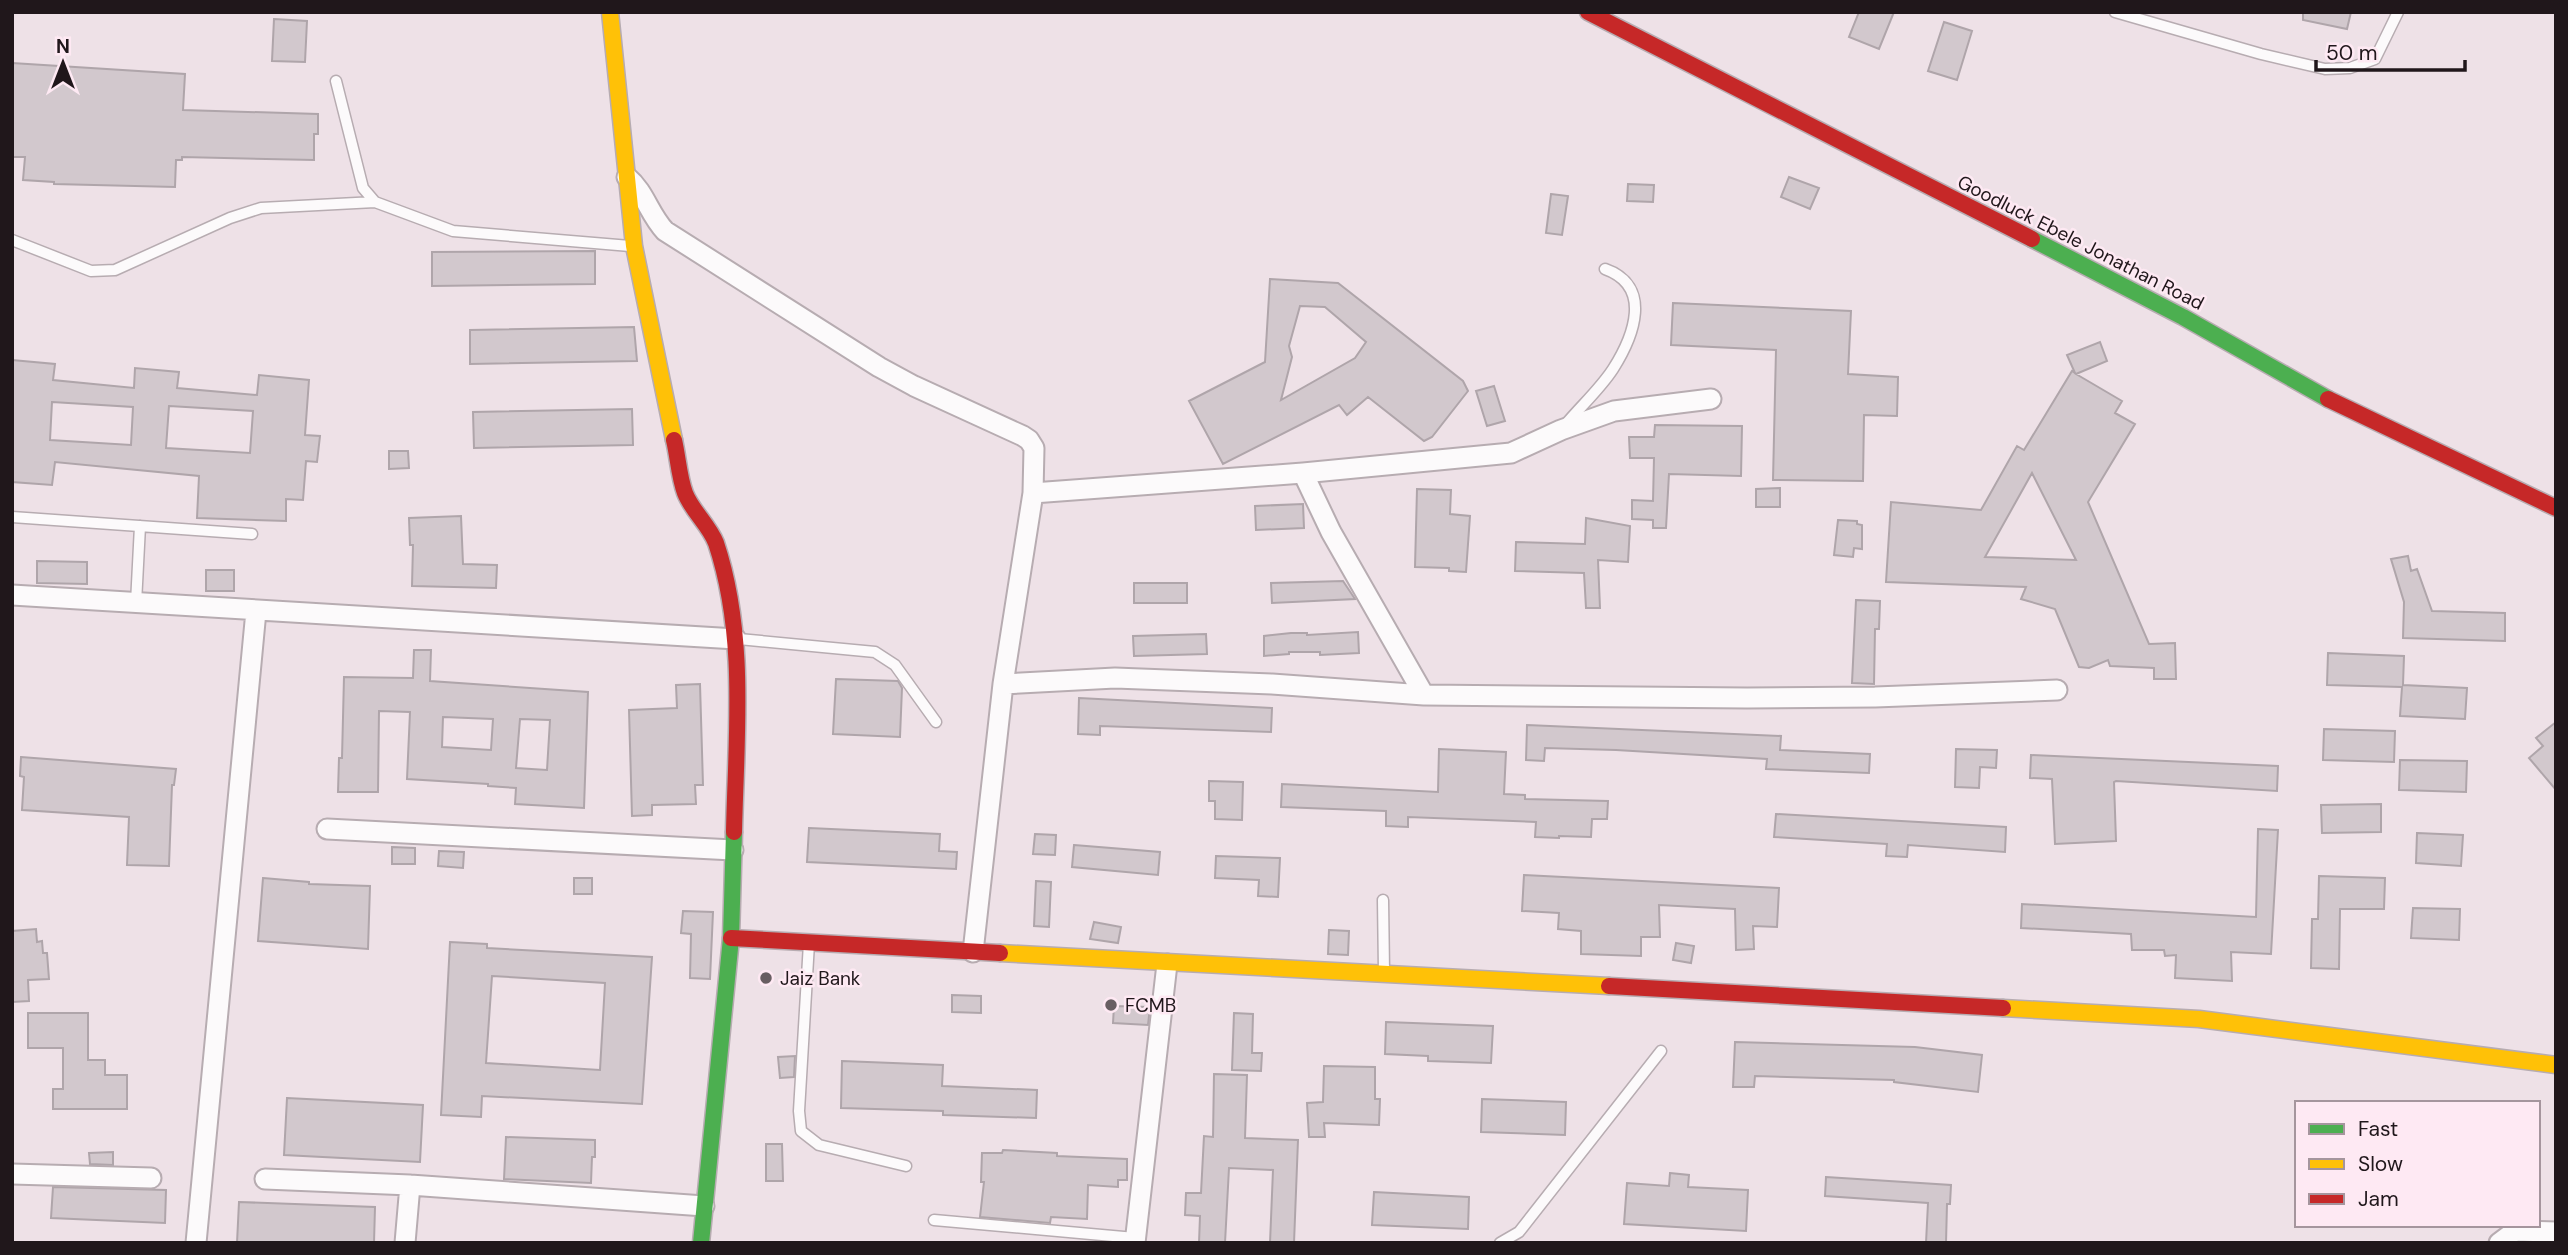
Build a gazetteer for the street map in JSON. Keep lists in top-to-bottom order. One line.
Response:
{"streets":{"street":["Goodluck Ebele Jonathan Road"]},"places":["Jaiz Bank","FCMB"],"legend":["Fast","Slow","Jam"],"scale_bar":"50 m","north":"top"}
